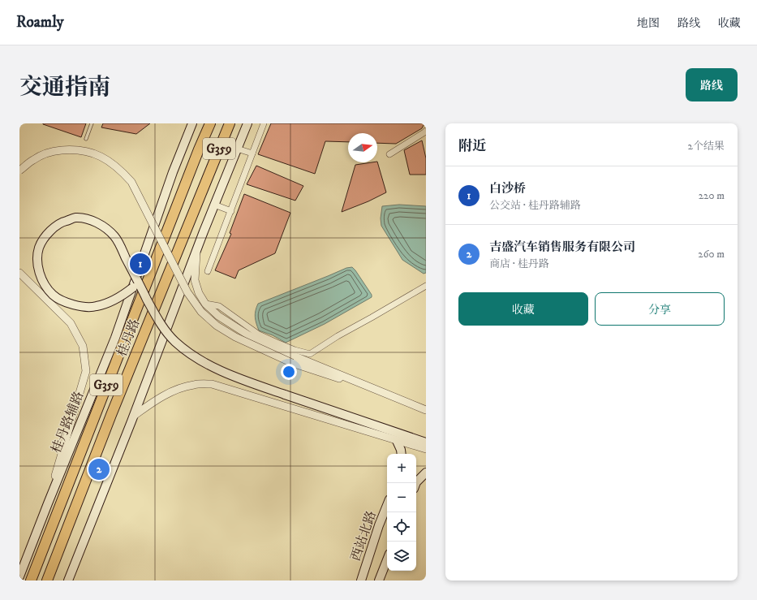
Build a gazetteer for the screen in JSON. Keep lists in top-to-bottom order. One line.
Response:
{"streets":{"highway":["G359","桂丹路"],"main road":["桂丹路辅路","西站北路"]},"north":"right","page":{"header":"Roamly","nav":["地图","路线","收藏"],"title":"交通指南","buttons":["路线",["收藏","分享"]],"heading":["附近","2个结果"],"list":[{"mark":"1","name":"白沙桥","note":"公交站 · 桂丹路辅路","value":"220 m"},{"mark":"2","name":"吉盛汽车销售服务有限公司","note":"商店 · 桂丹路","value":"260 m"}],"pins":["1","2"],"map_buttons":["+","−"]}}
